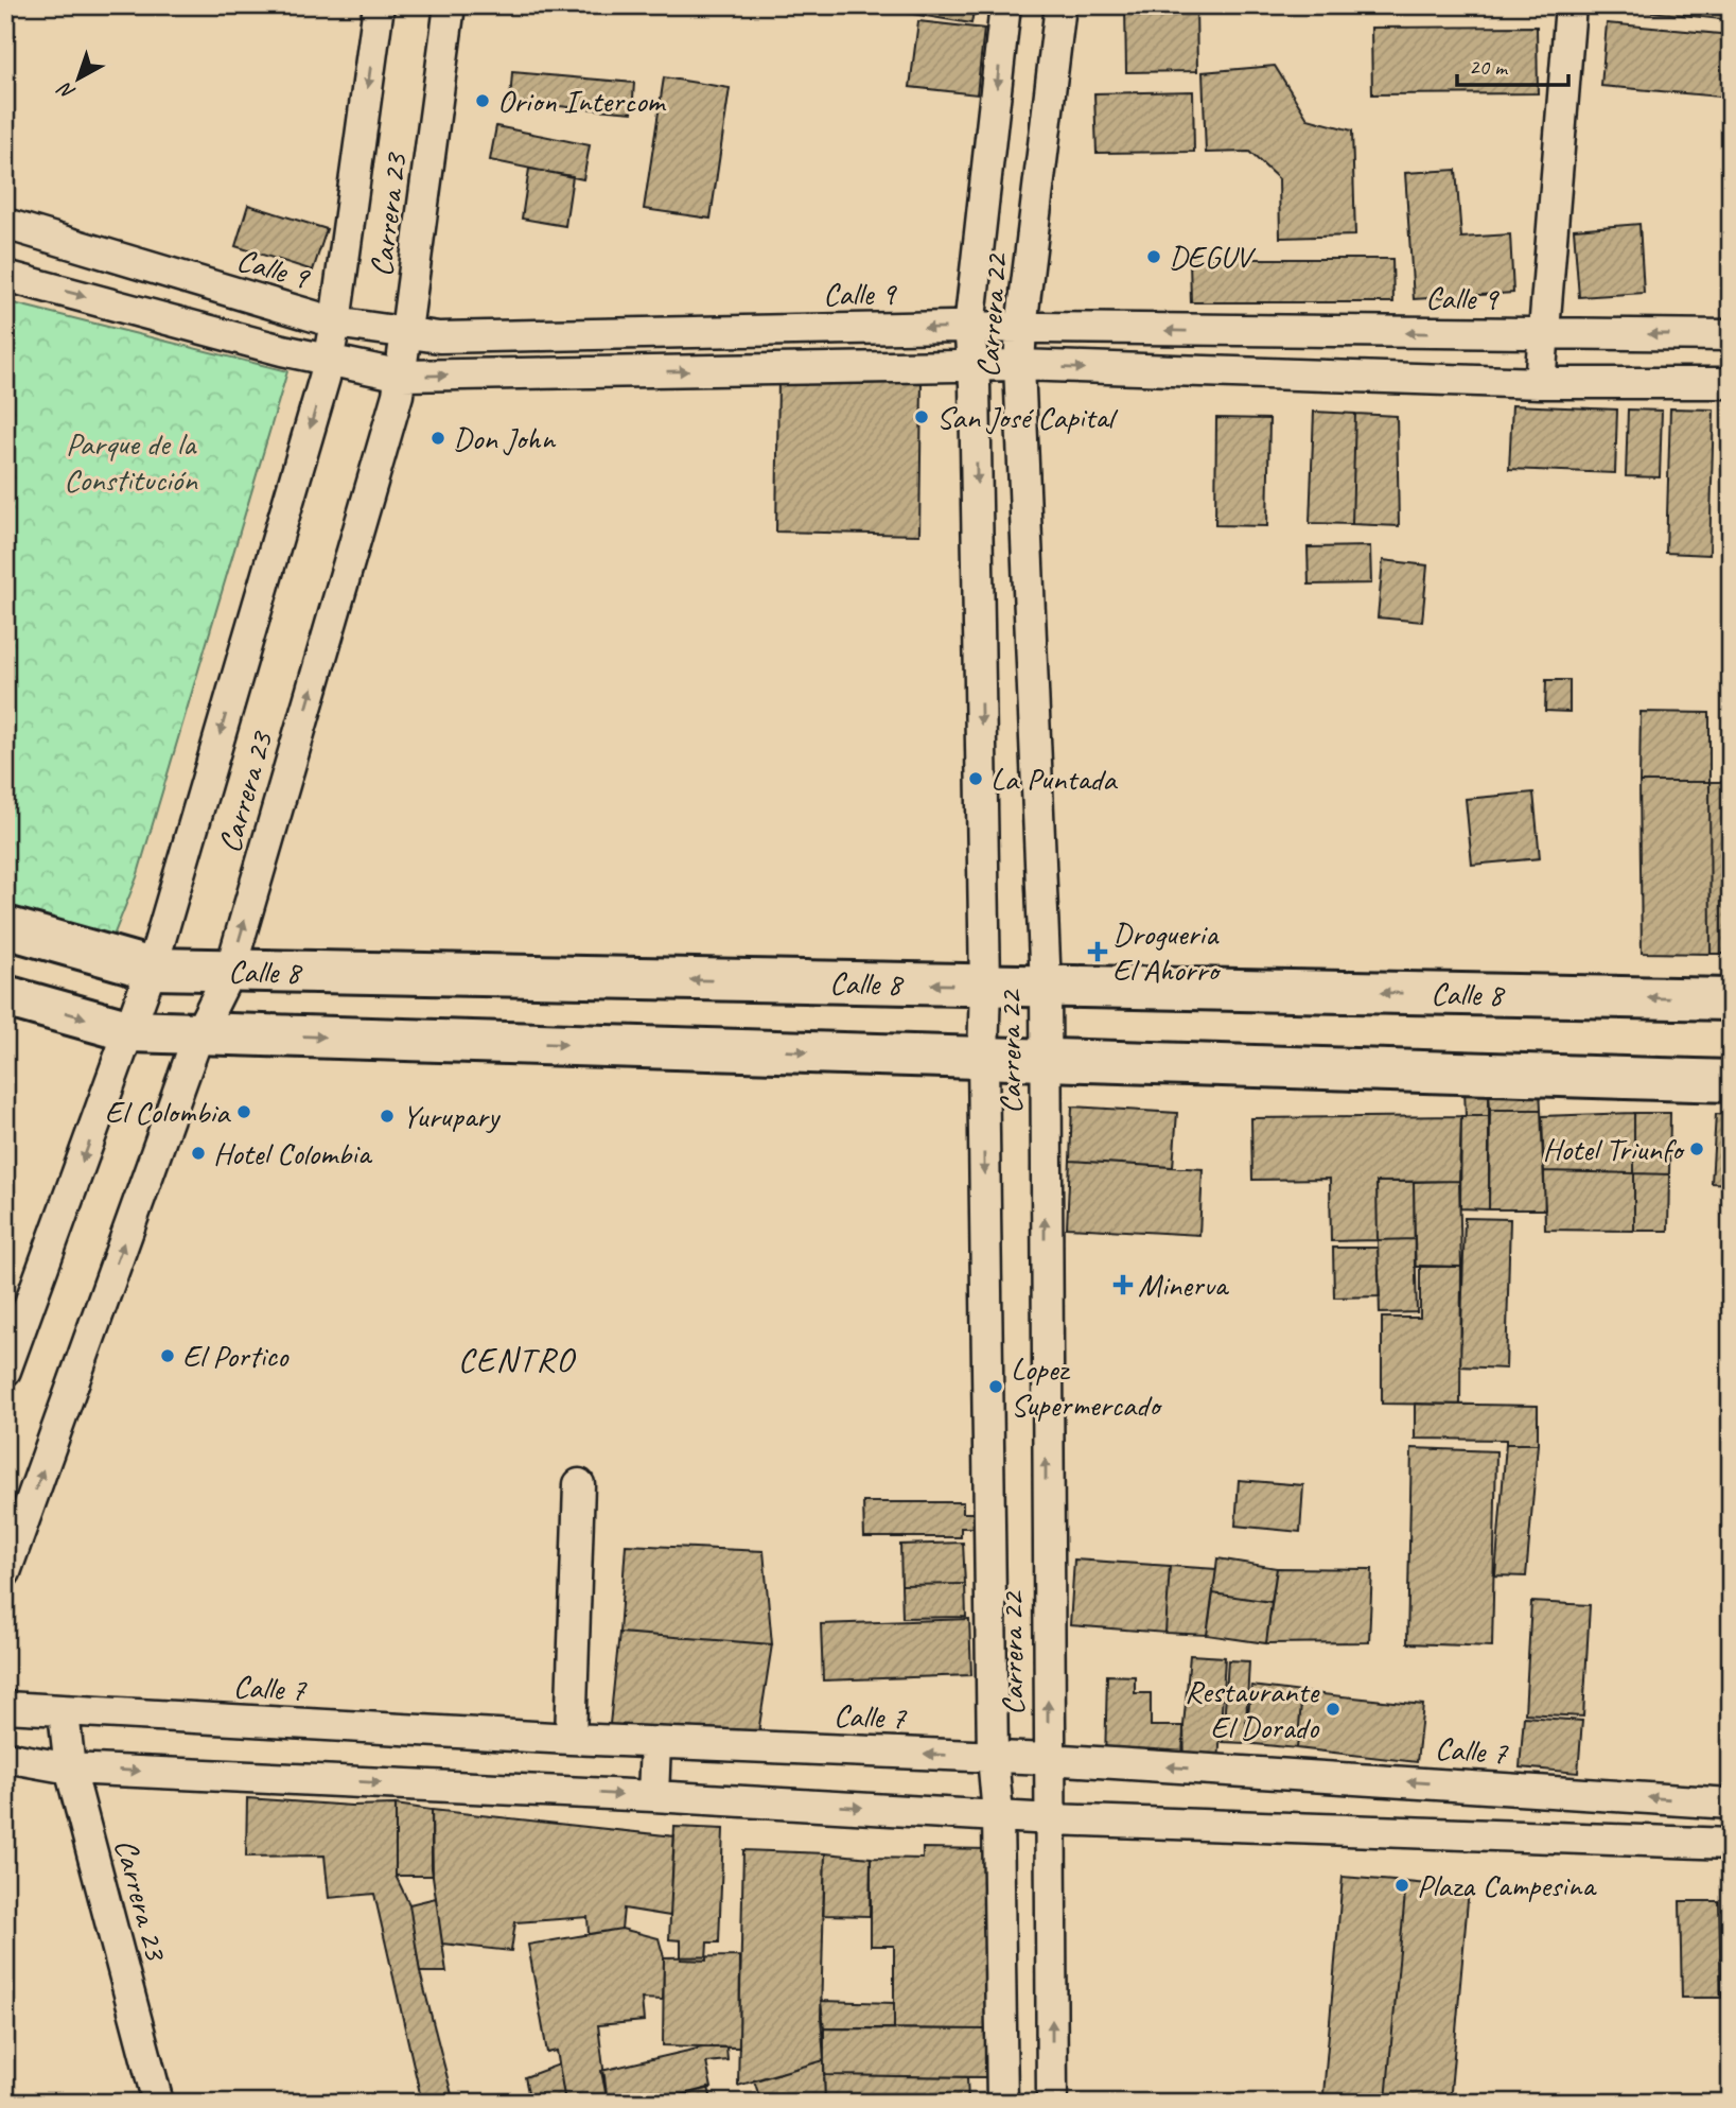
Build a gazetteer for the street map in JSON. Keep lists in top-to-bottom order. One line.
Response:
{"streets":{"main road":["Calle 8"],"street":["Carrera 23","Calle 9","Carrera 22","Calle 7"]},"crossings":[["Carrera 23","Calle 9"],["Carrera 23","Calle 8"],["Carrera 23","Calle 7"],["Calle 9","Carrera 22"],["Carrera 22","Calle 8"],["Carrera 22","Calle 7"]],"districts":["CENTRO"],"parks":["Parque de la Constitución"],"places":{"other":["Orion Intercom","DEGUV","San José Capital","Don John","La Puntada","El Colombia","Yurupary","Hotel Triunfo","Hotel Colombia","El Portico","Lopez Supermercado","Restaurante El Dorado","Plaza Campesina"],"health":["Drogueria El Ahorro","Minerva"]},"scale_bar":"20 m","north":"bottom left"}
